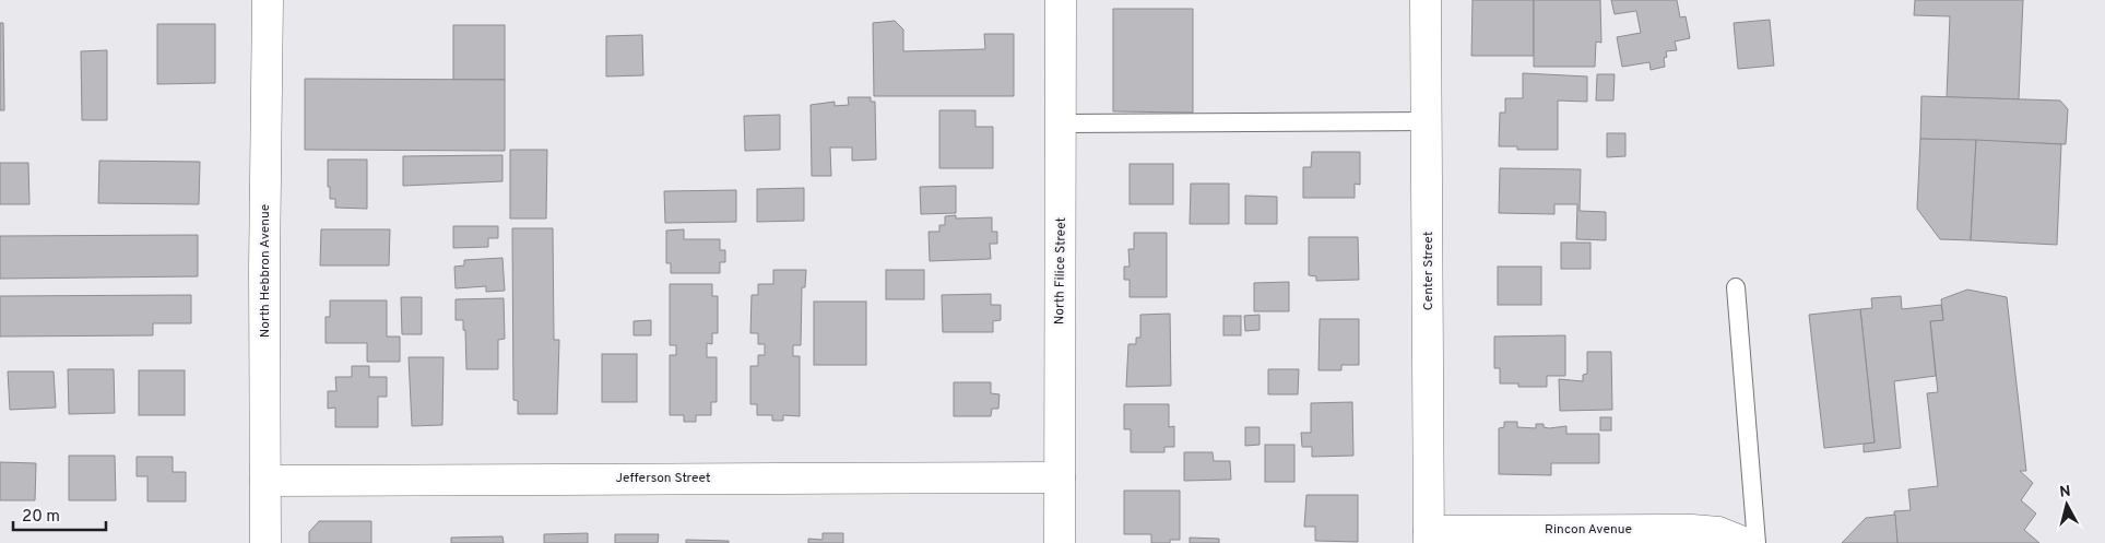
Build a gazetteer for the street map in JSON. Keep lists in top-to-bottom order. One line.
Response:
{"streets":{"street":["North Hebbron Avenue","North Filice Street","Center Street","Jefferson Street","Rincon Avenue"]},"crossings":[["North Hebbron Avenue","Jefferson Street"],["North Filice Street","Jefferson Street"],["Center Street","Rincon Avenue"]],"scale_bar":"20 m","north":"top"}
